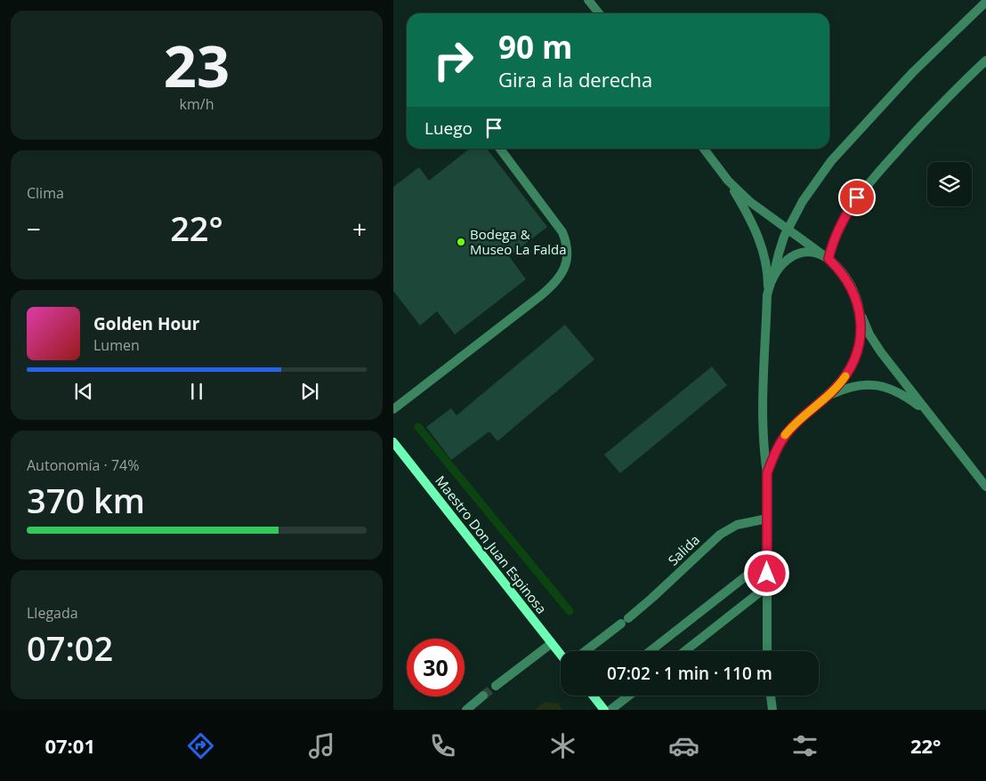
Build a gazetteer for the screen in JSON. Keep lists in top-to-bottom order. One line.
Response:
{"streets":{"main road":["Maestro Don Juan Espinosa"],"street":["Salida"]},"places":["Bodega & Museo La Falda"],"page":{"tile":[["23","km/h"],"Clima",["Autonomía · 74%","370 km"],["Llegada","07:02"]],"turn":["90 m","Gira a la derecha"],"then":"Luego","heat":["−","22°","+"],"song":["Golden Hour","Lumen"],"limit":"30","trip":"07:02 · 1 min · 110 m","tabs":["07:01","22°"]}}
